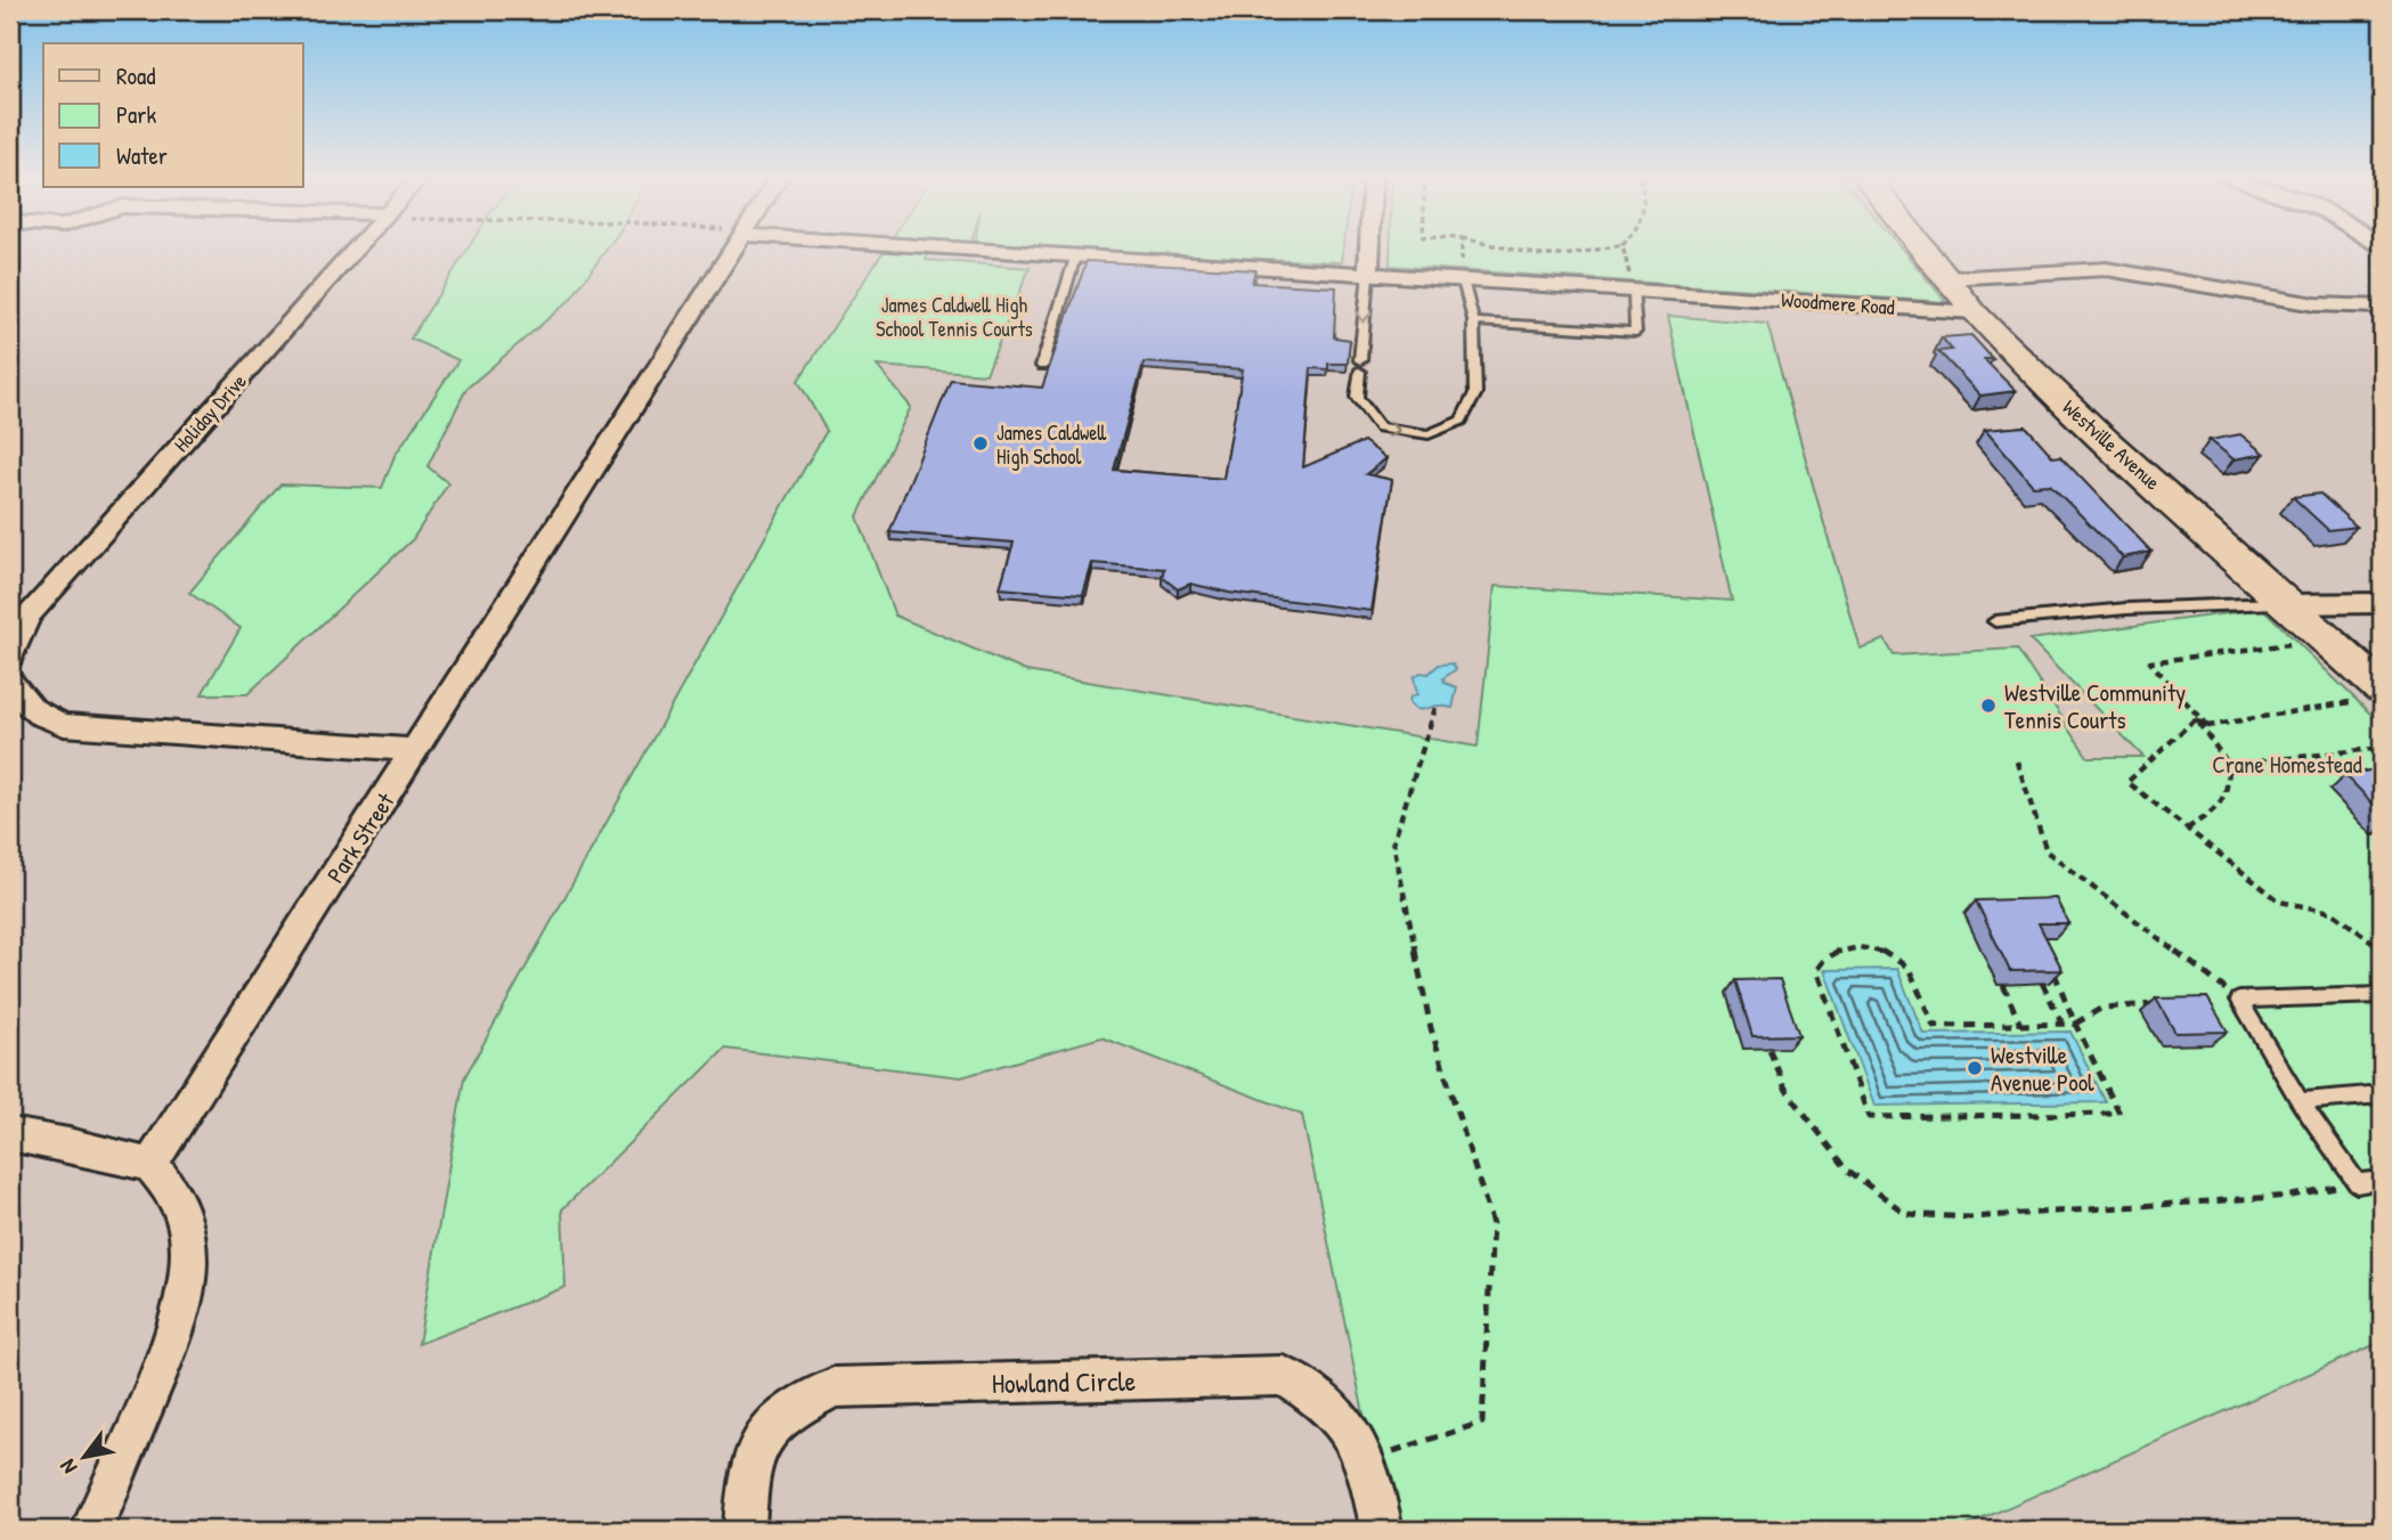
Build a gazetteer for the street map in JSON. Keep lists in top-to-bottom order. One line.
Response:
{"streets":{"street":["Woodmere Road","Holiday Drive","Westville Avenue","Park Street","Howland Circle"]},"crossings":[["Woodmere Road","Westville Avenue"]],"parks":["James Caldwell High School Tennis Courts","Crane Homestead"],"places":["James Caldwell High School","Westville Community Tennis Courts","Westville Avenue Pool"],"legend":["Road","Park","Water"],"north":"bottom left"}
